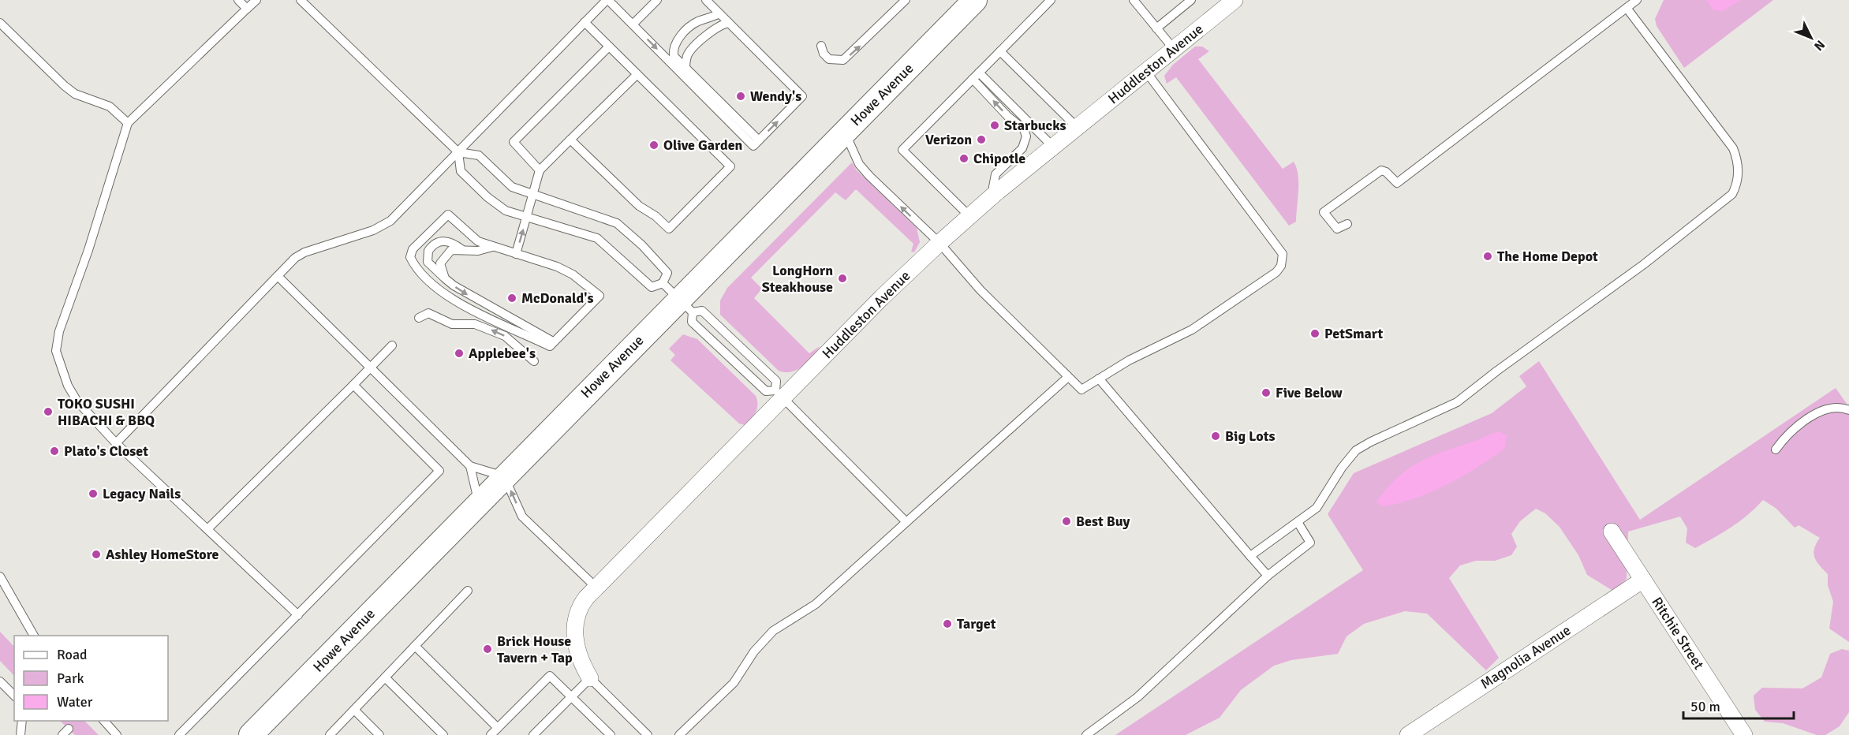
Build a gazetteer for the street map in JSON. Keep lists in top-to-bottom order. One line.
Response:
{"streets":{"street":["Huddleston Avenue","Howe Avenue","Ritchie Street","Magnolia Avenue"]},"crossings":[["Ritchie Street","Magnolia Avenue"]],"places":["Wendy's","Starbucks","Verizon","Olive Garden","Chipotle","The Home Depot","LongHorn Steakhouse","McDonald's","PetSmart","Applebee's","Five Below","TOKO SUSHI HIBACHI & BBQ","Big Lots","Plato's Closet","Legacy Nails","Best Buy","Ashley HomeStore","Target","Brick House Tavern + Tap"],"legend":["Road","Park","Water"],"scale_bar":"50 m","north":"bottom right"}
